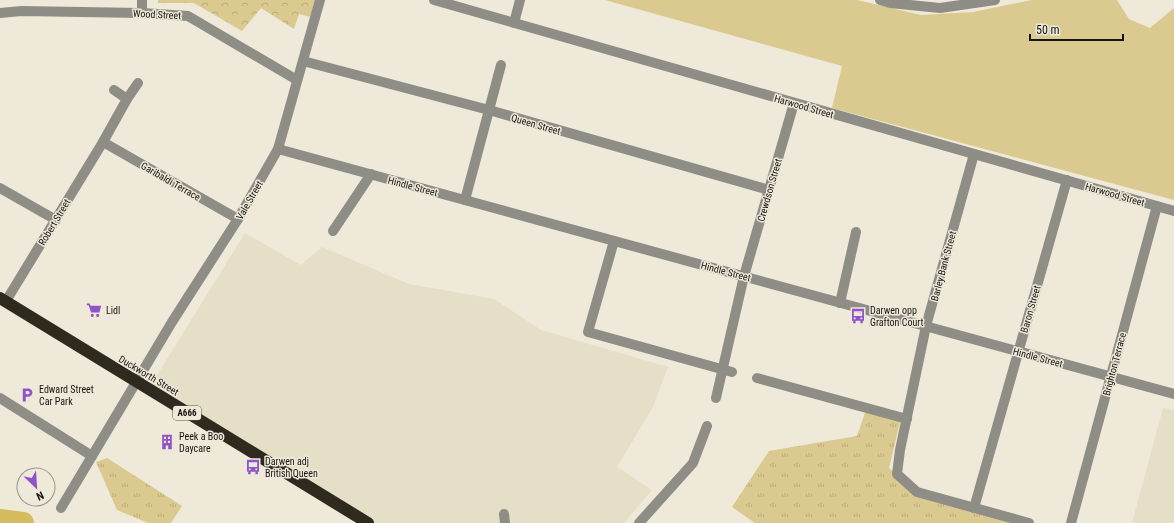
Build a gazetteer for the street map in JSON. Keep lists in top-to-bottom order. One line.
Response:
{"streets":{"highway":["Duckworth Street","A666"],"street":["Wood Street","Harwood Street","Queen Street","Garibaldi Terrace","Hindle Street","Crewdson Street","Vale Street","Robert Street","Barley Bank Street","Baron Street","Brighton Terrace"]},"crossings":[["Wood Street","Vale Street"],["Harwood Street","Crewdson Street"],["Harwood Street","Barley Bank Street"],["Harwood Street","Baron Street"],["Harwood Street","Brighton Terrace"],["Queen Street","Crewdson Street"],["Queen Street","Vale Street"],["Garibaldi Terrace","Vale Street"],["Garibaldi Terrace","Robert Street"],["Hindle Street","Crewdson Street"],["Hindle Street","Vale Street"],["Hindle Street","Barley Bank Street"],["Hindle Street","Baron Street"],["Hindle Street","Brighton Terrace"],["Vale Street","Duckworth Street"],["Robert Street","Duckworth Street"],["Barley Bank Street","Baron Street"]],"places":{"supermarket":["Lidl"],"bus stop":["Darwen opp Grafton Court","Darwen adj British Queen"],"parking":["Edward Street Car Park"],"building":["Peek a Boo Daycare"]},"scale_bar":"50 m","north":"bottom right"}
